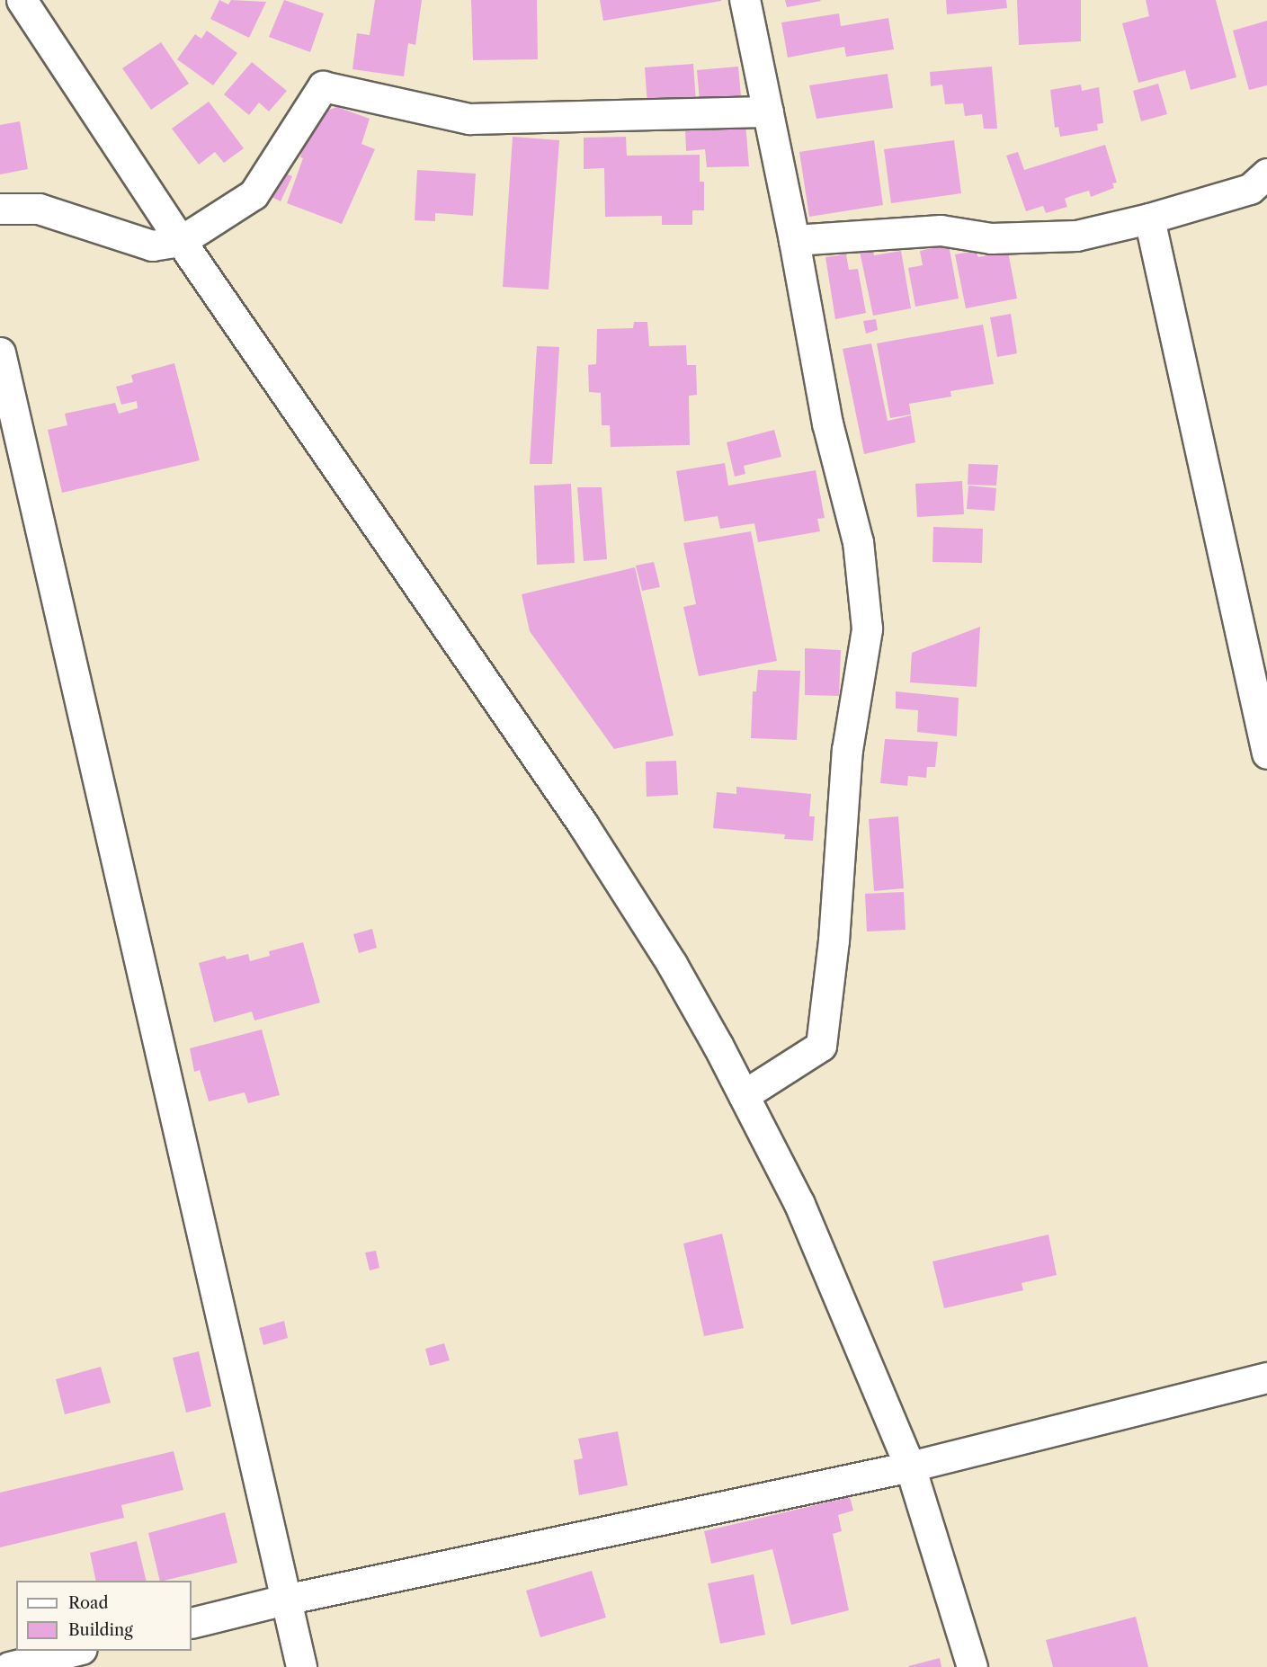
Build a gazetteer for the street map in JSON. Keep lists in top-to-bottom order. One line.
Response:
{"legend":["Road","Building"]}
